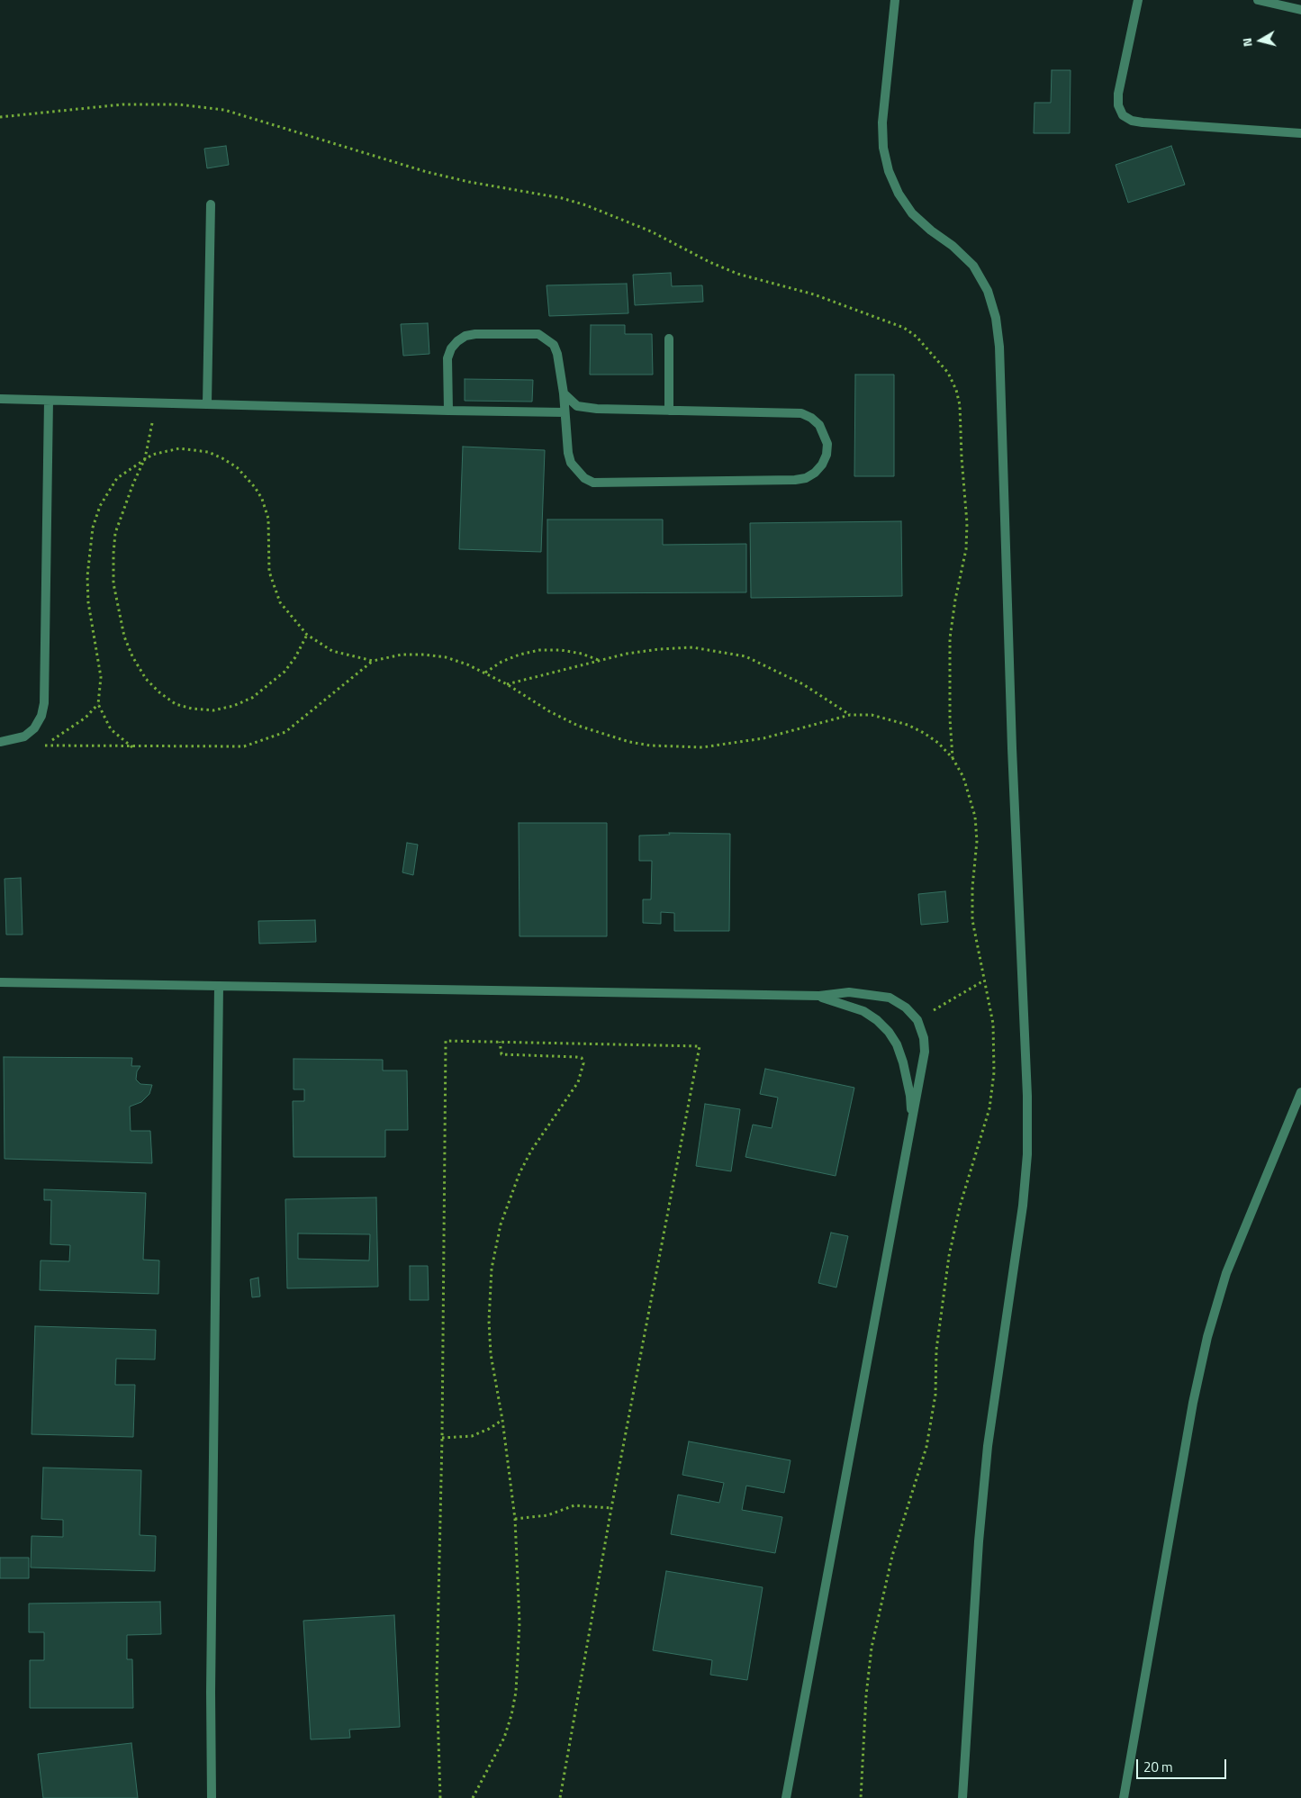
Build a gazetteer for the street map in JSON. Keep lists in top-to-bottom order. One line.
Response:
{"scale_bar":"20 m","north":"left"}
